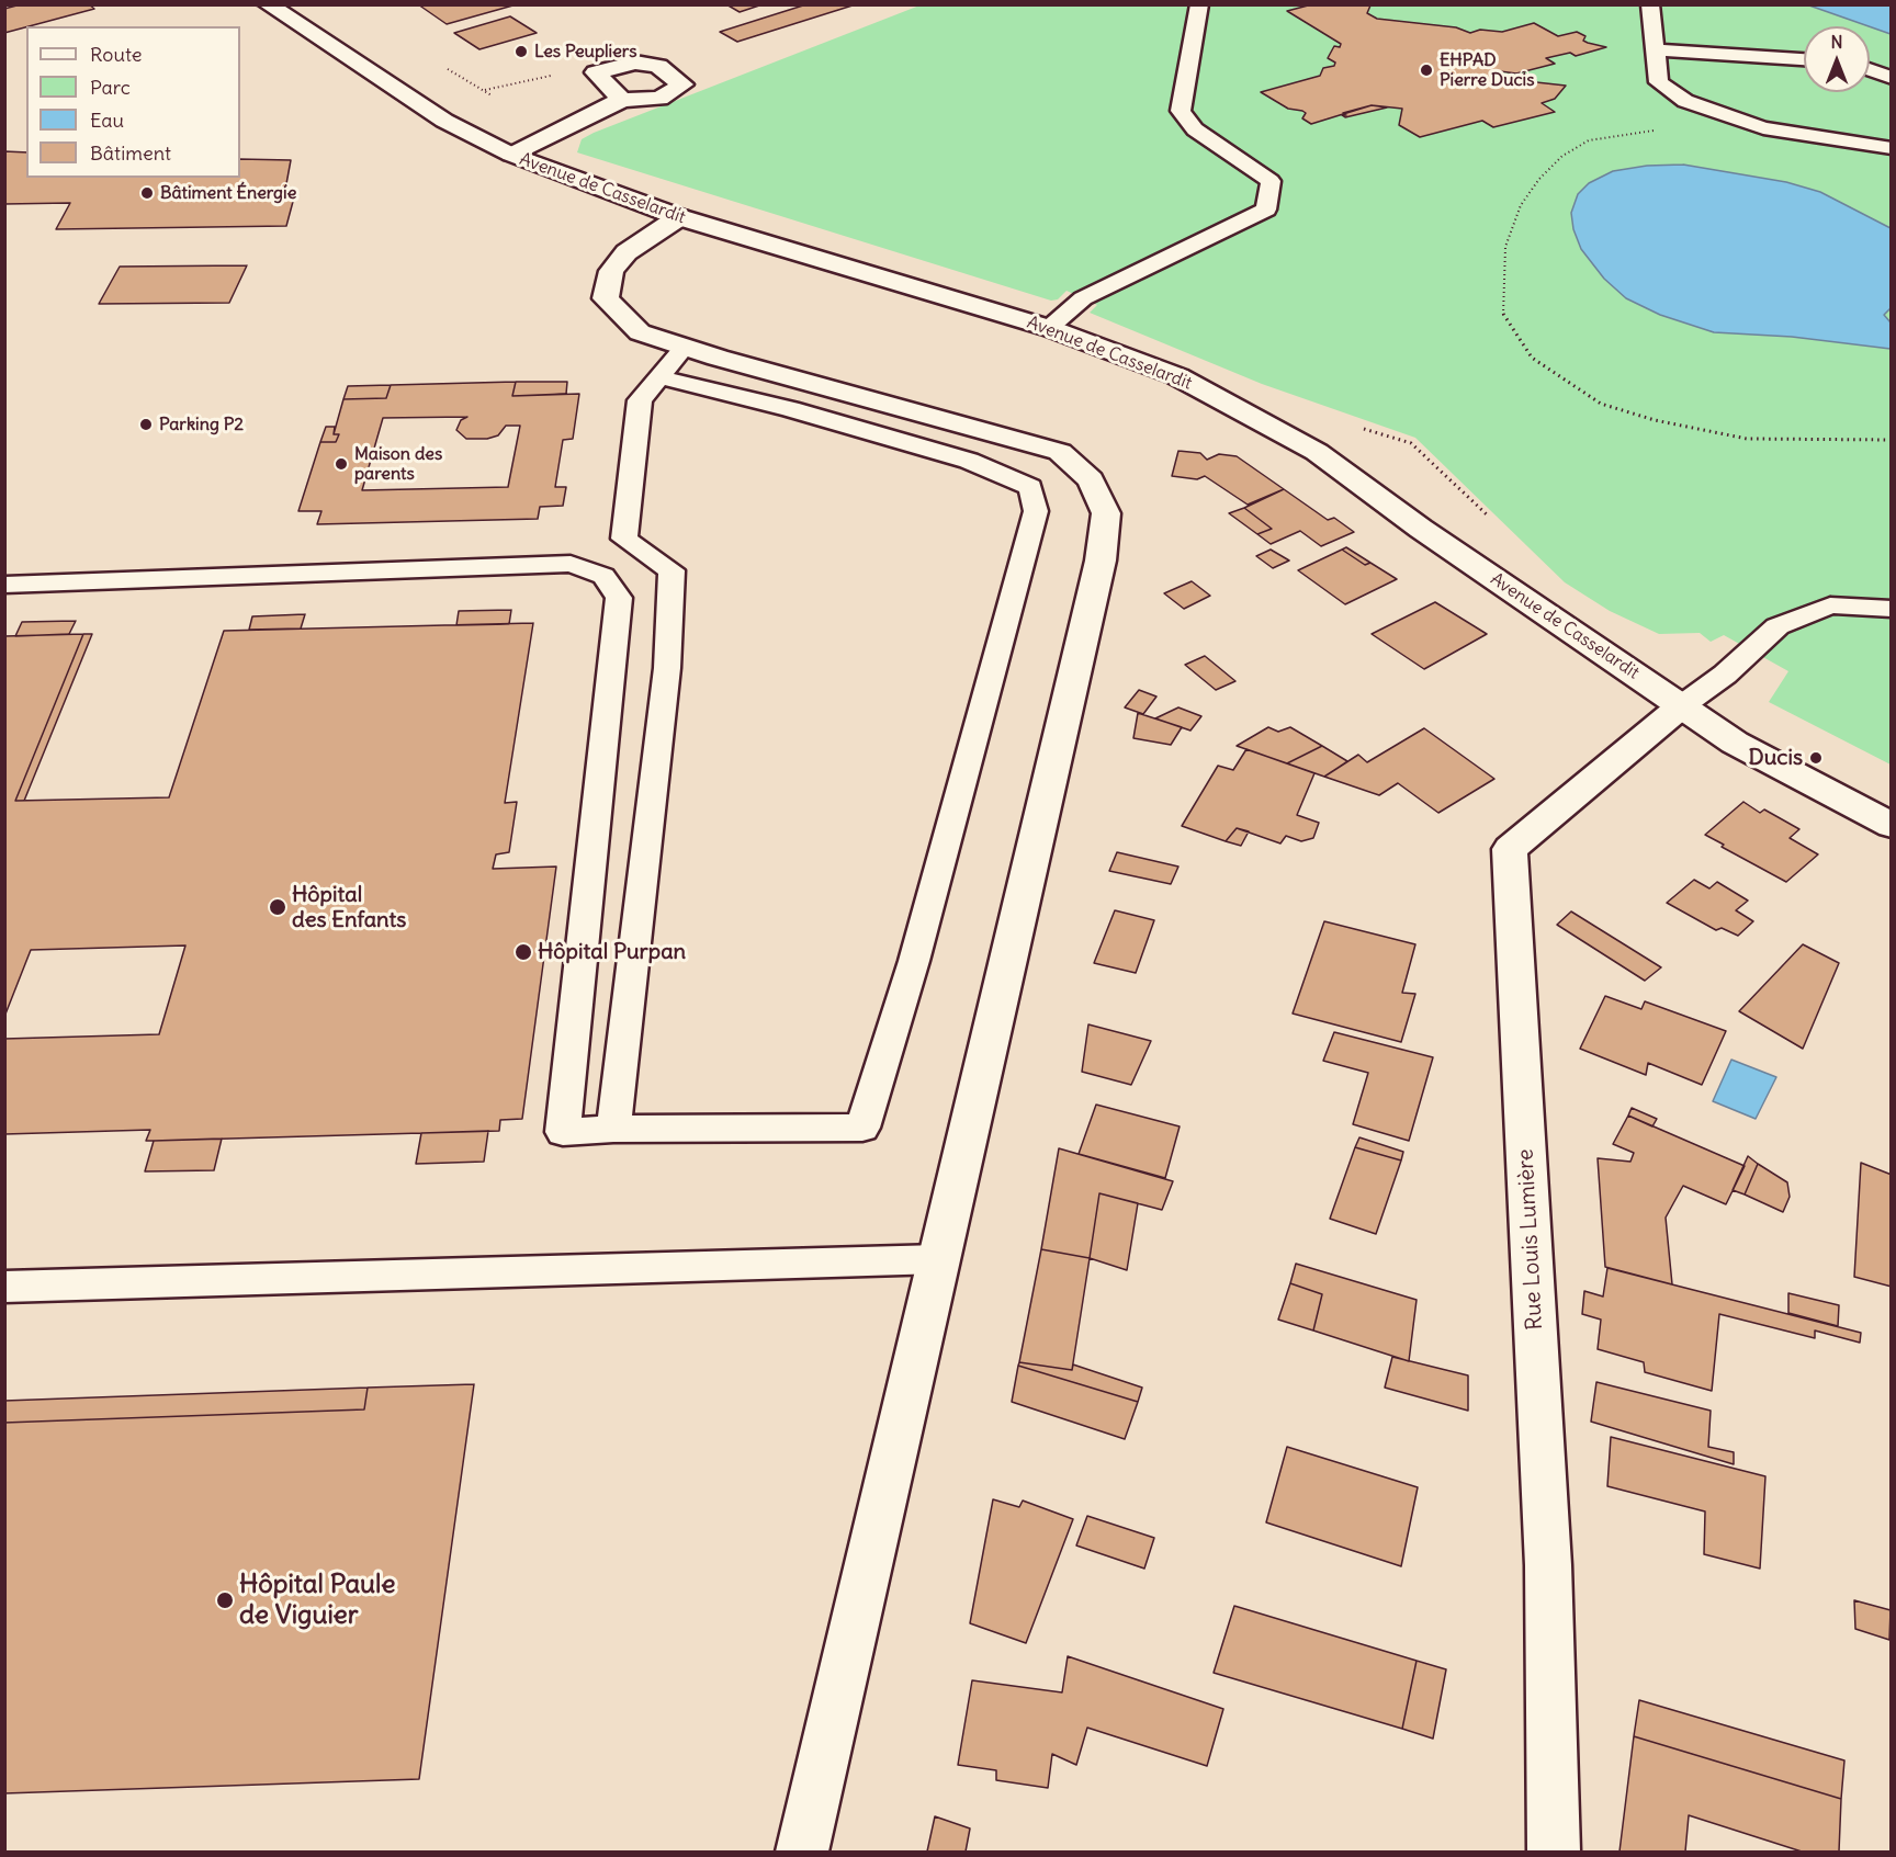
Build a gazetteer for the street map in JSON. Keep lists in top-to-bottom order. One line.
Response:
{"streets":{"street":["Avenue de Casselardit","Rue Louis Lumière"]},"crossings":[["Avenue de Casselardit","Rue Louis Lumière"]],"places":["Les Peupliers","EHPAD Pierre Ducis","Bâtiment Énergie","Parking P2","Maison des parents","Ducis","Hôpital des Enfants","Hôpital Purpan","Hôpital Paule de Viguier"],"legend":["Route","Parc","Eau","Bâtiment"],"north":"top"}
